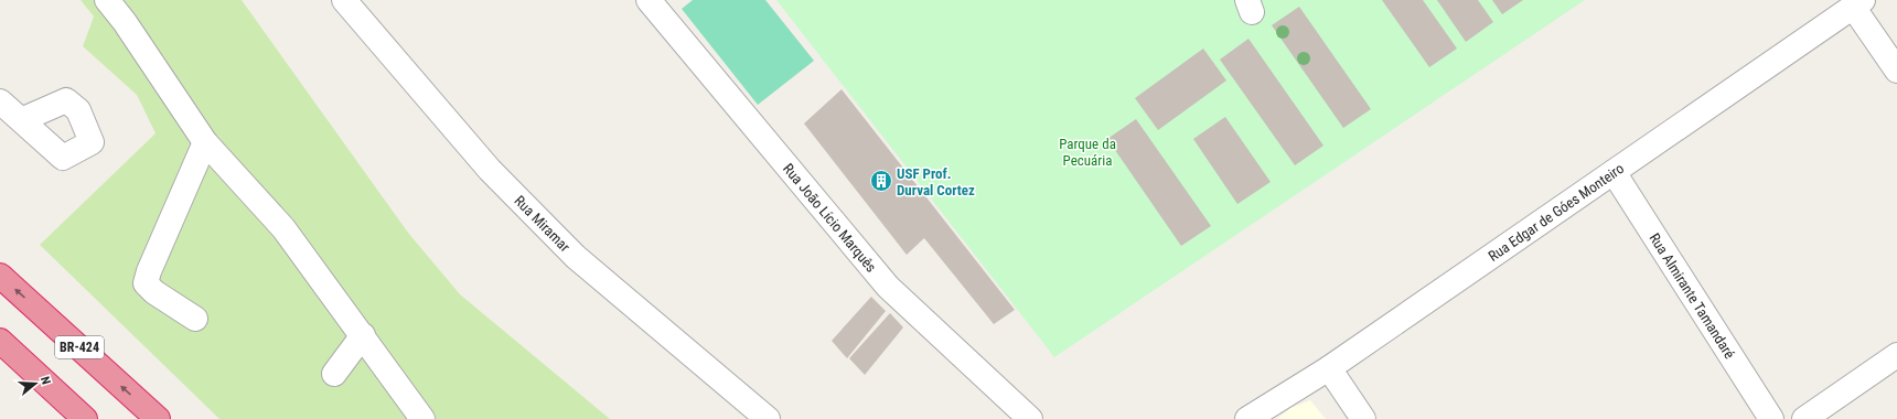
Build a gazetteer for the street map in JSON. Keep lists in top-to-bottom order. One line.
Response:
{"streets":{"highway":["BR-424"],"street":["Rua Edgar de Góes Monteiro","Rua João Lício Marquês","Rua Miramar","Rua Almirante Tamandaré"]},"crossings":[["Rua Edgar de Góes Monteiro","Rua Almirante Tamandaré"]],"parks":["Parque da Pecuária"],"places":{"building":["USF Prof. Durval Cortez"]},"north":"right"}
